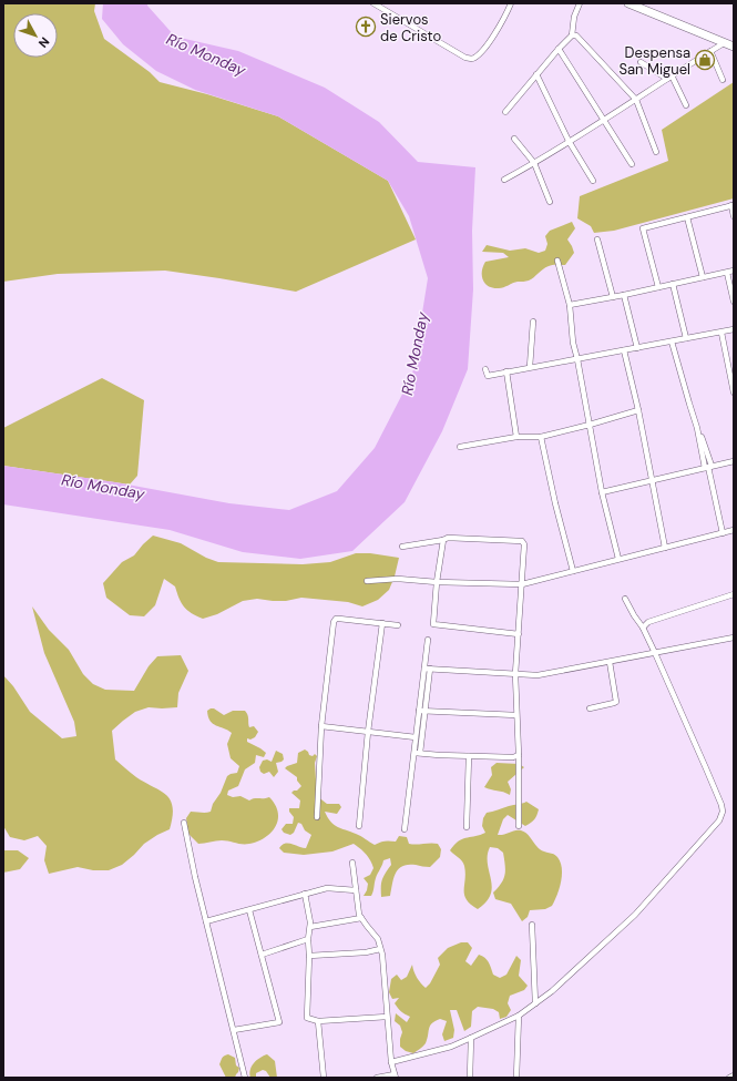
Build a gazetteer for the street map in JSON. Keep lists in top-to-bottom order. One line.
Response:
{"water":["Río Monday"],"places":{"church":["Siervos de Cristo"],"shop":["Despensa San Miguel"]},"north":"bottom right"}
